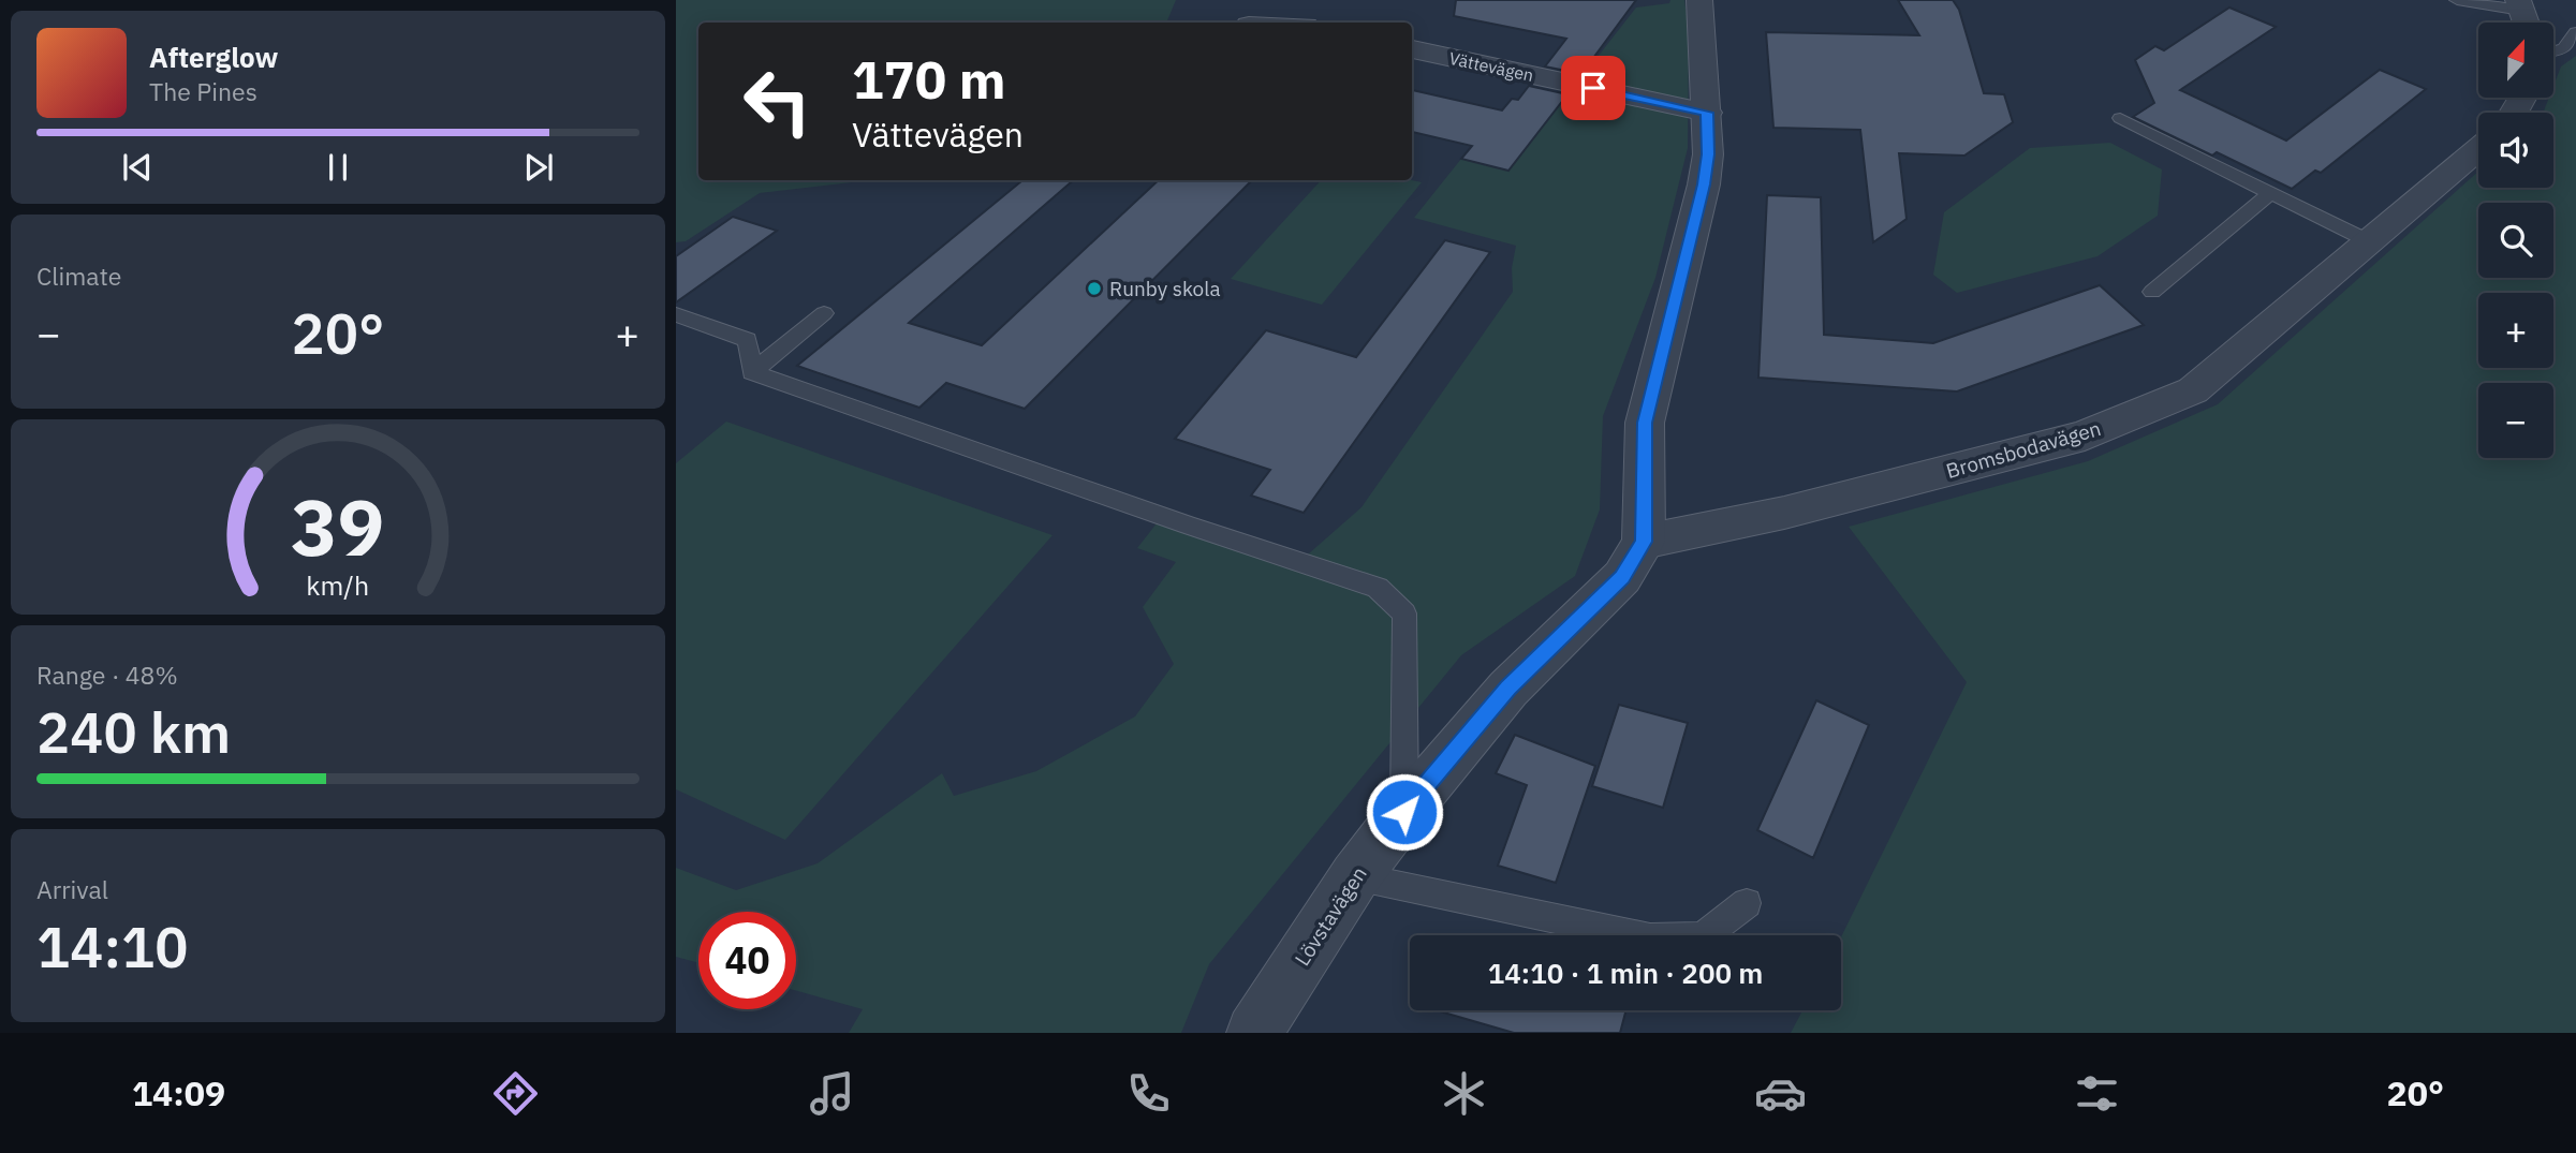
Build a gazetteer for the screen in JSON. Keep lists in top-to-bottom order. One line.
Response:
{"streets":{"street":["Vättevägen","Bromsbodavägen","Lövstavägen"]},"crossings":[["Bromsbodavägen","Lövstavägen"]],"places":["Runby skola"],"north":"top","page":{"map_buttons":["+","−"],"turn":["170 m","Vättevägen"],"song":["Afterglow","The Pines"],"tile":["Climate",["Range · 48%","240 km"],["Arrival","14:10"]],"heat":["−","20°","+"],"limit":"40","trip":"14:10 · 1 min · 200 m","tabs":["14:09","20°"],"gauge":["39","km/h"]}}
